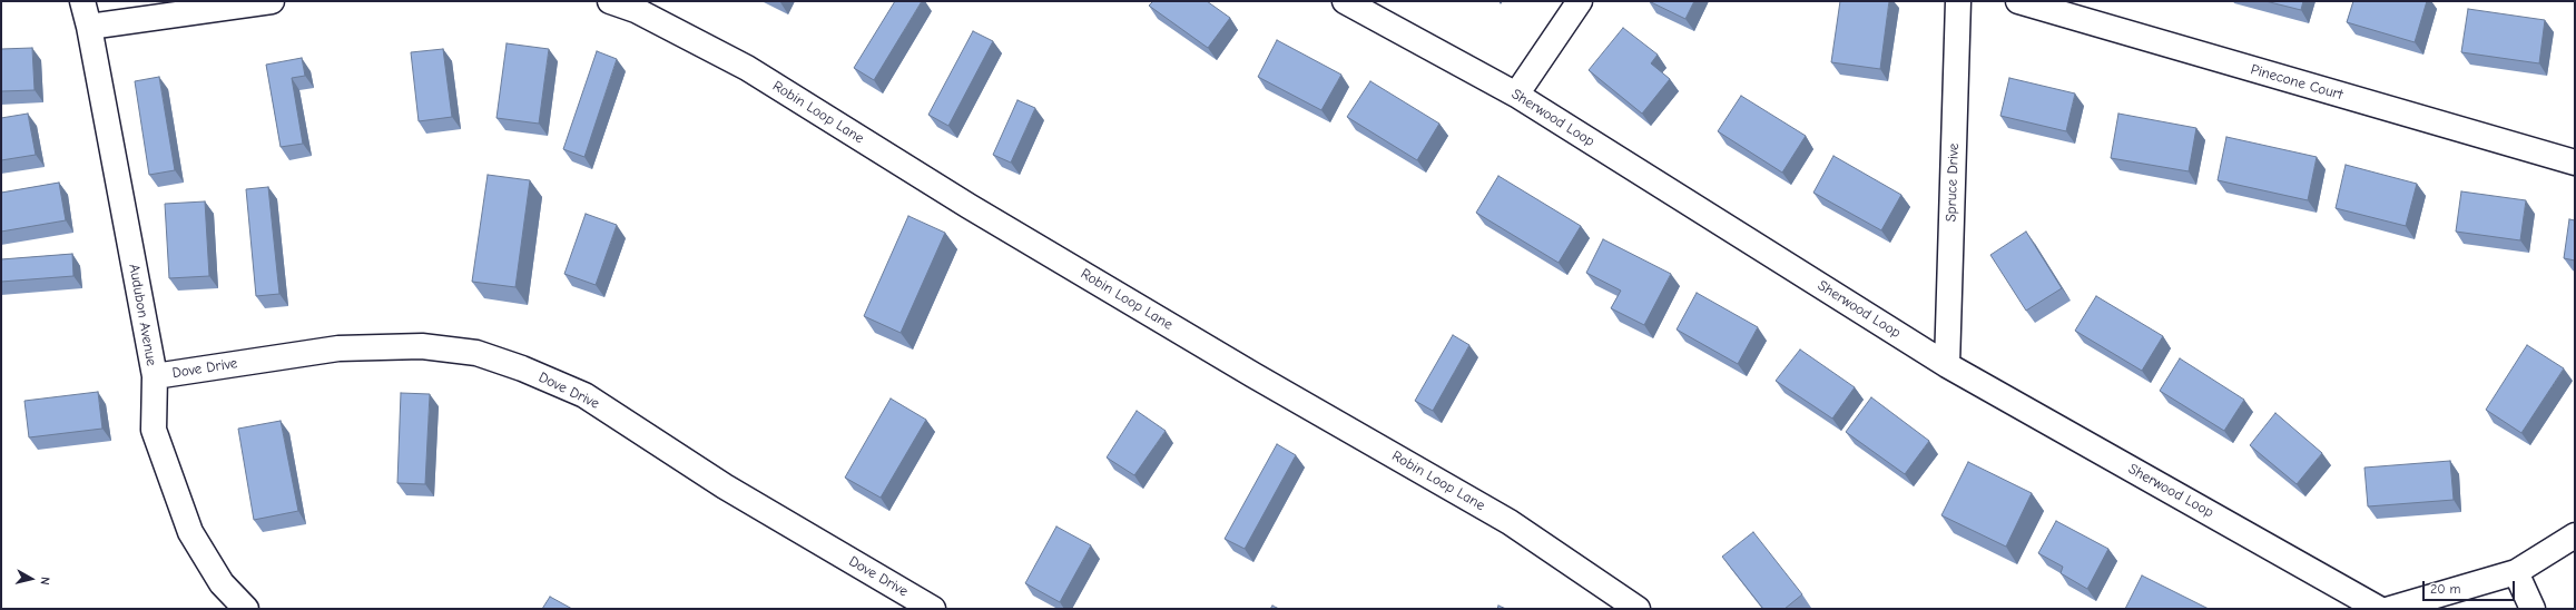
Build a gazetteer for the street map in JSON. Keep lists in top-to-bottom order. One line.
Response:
{"streets":{"street":["Pinecone Court","Robin Loop Lane","Sherwood Loop","Spruce Drive","Audubon Avenue","Dove Drive"]},"crossings":[["Sherwood Loop","Spruce Drive"],["Audubon Avenue","Dove Drive"]],"scale_bar":"20 m","north":"right"}
